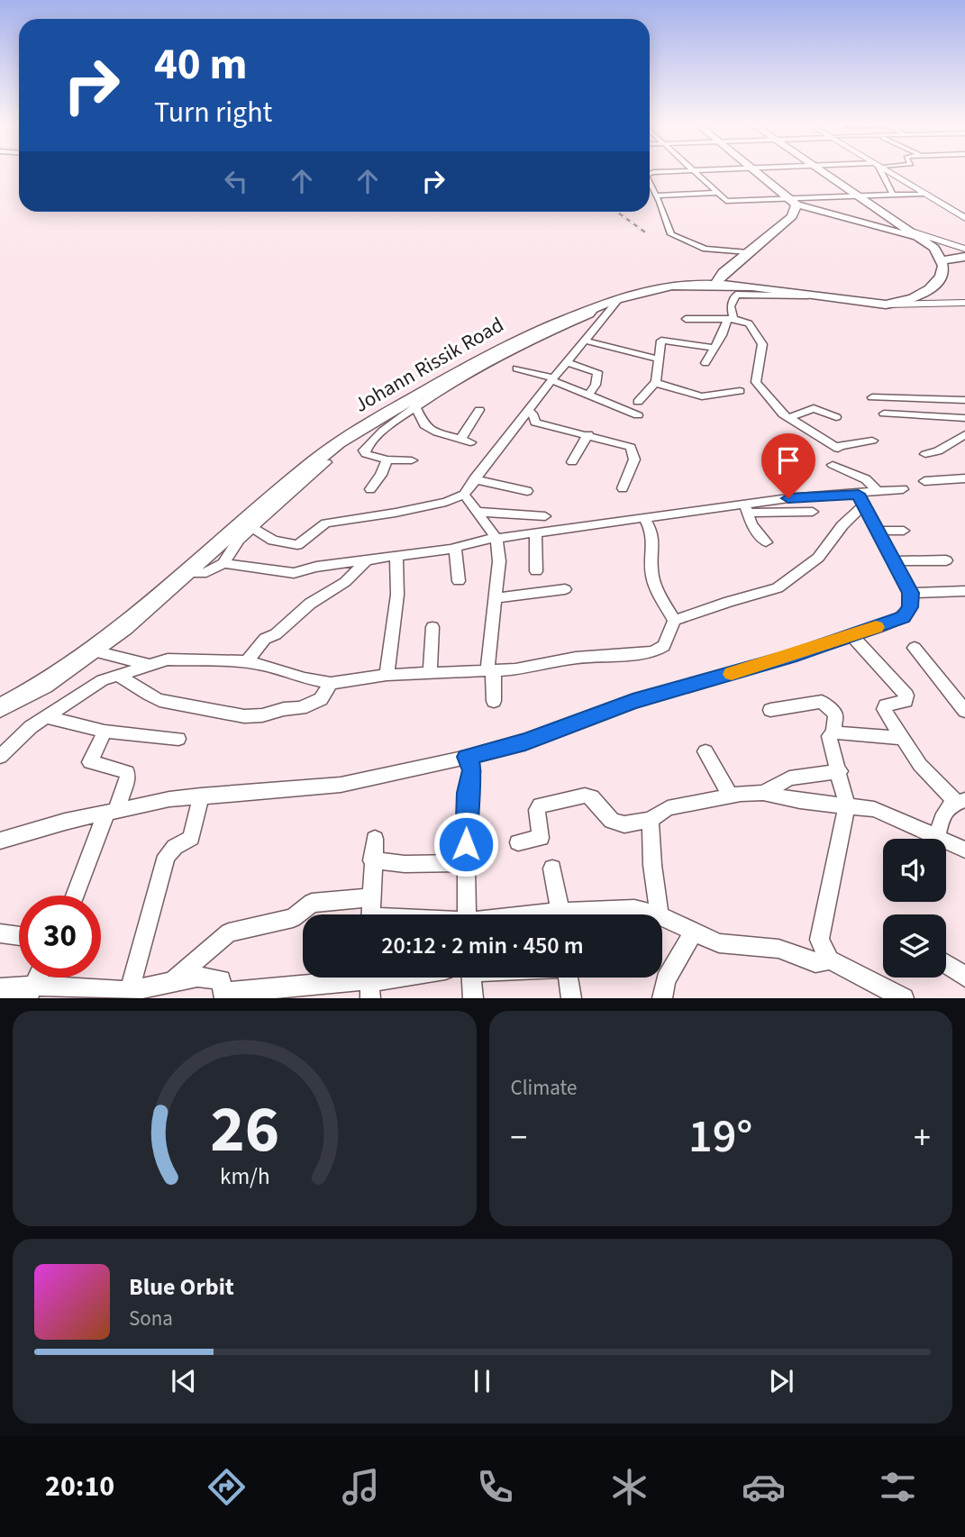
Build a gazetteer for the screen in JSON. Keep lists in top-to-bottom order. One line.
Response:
{"streets":{"main road":["Johann Rissik Road"]},"page":{"turn":["40 m","Turn right"],"limit":"30","trip":"20:12 · 2 min · 450 m","tile":"Climate","heat":["−","19°","+"],"song":["Blue Orbit","Sona"],"tabs":"20:10","gauge":["26","km/h"]}}
